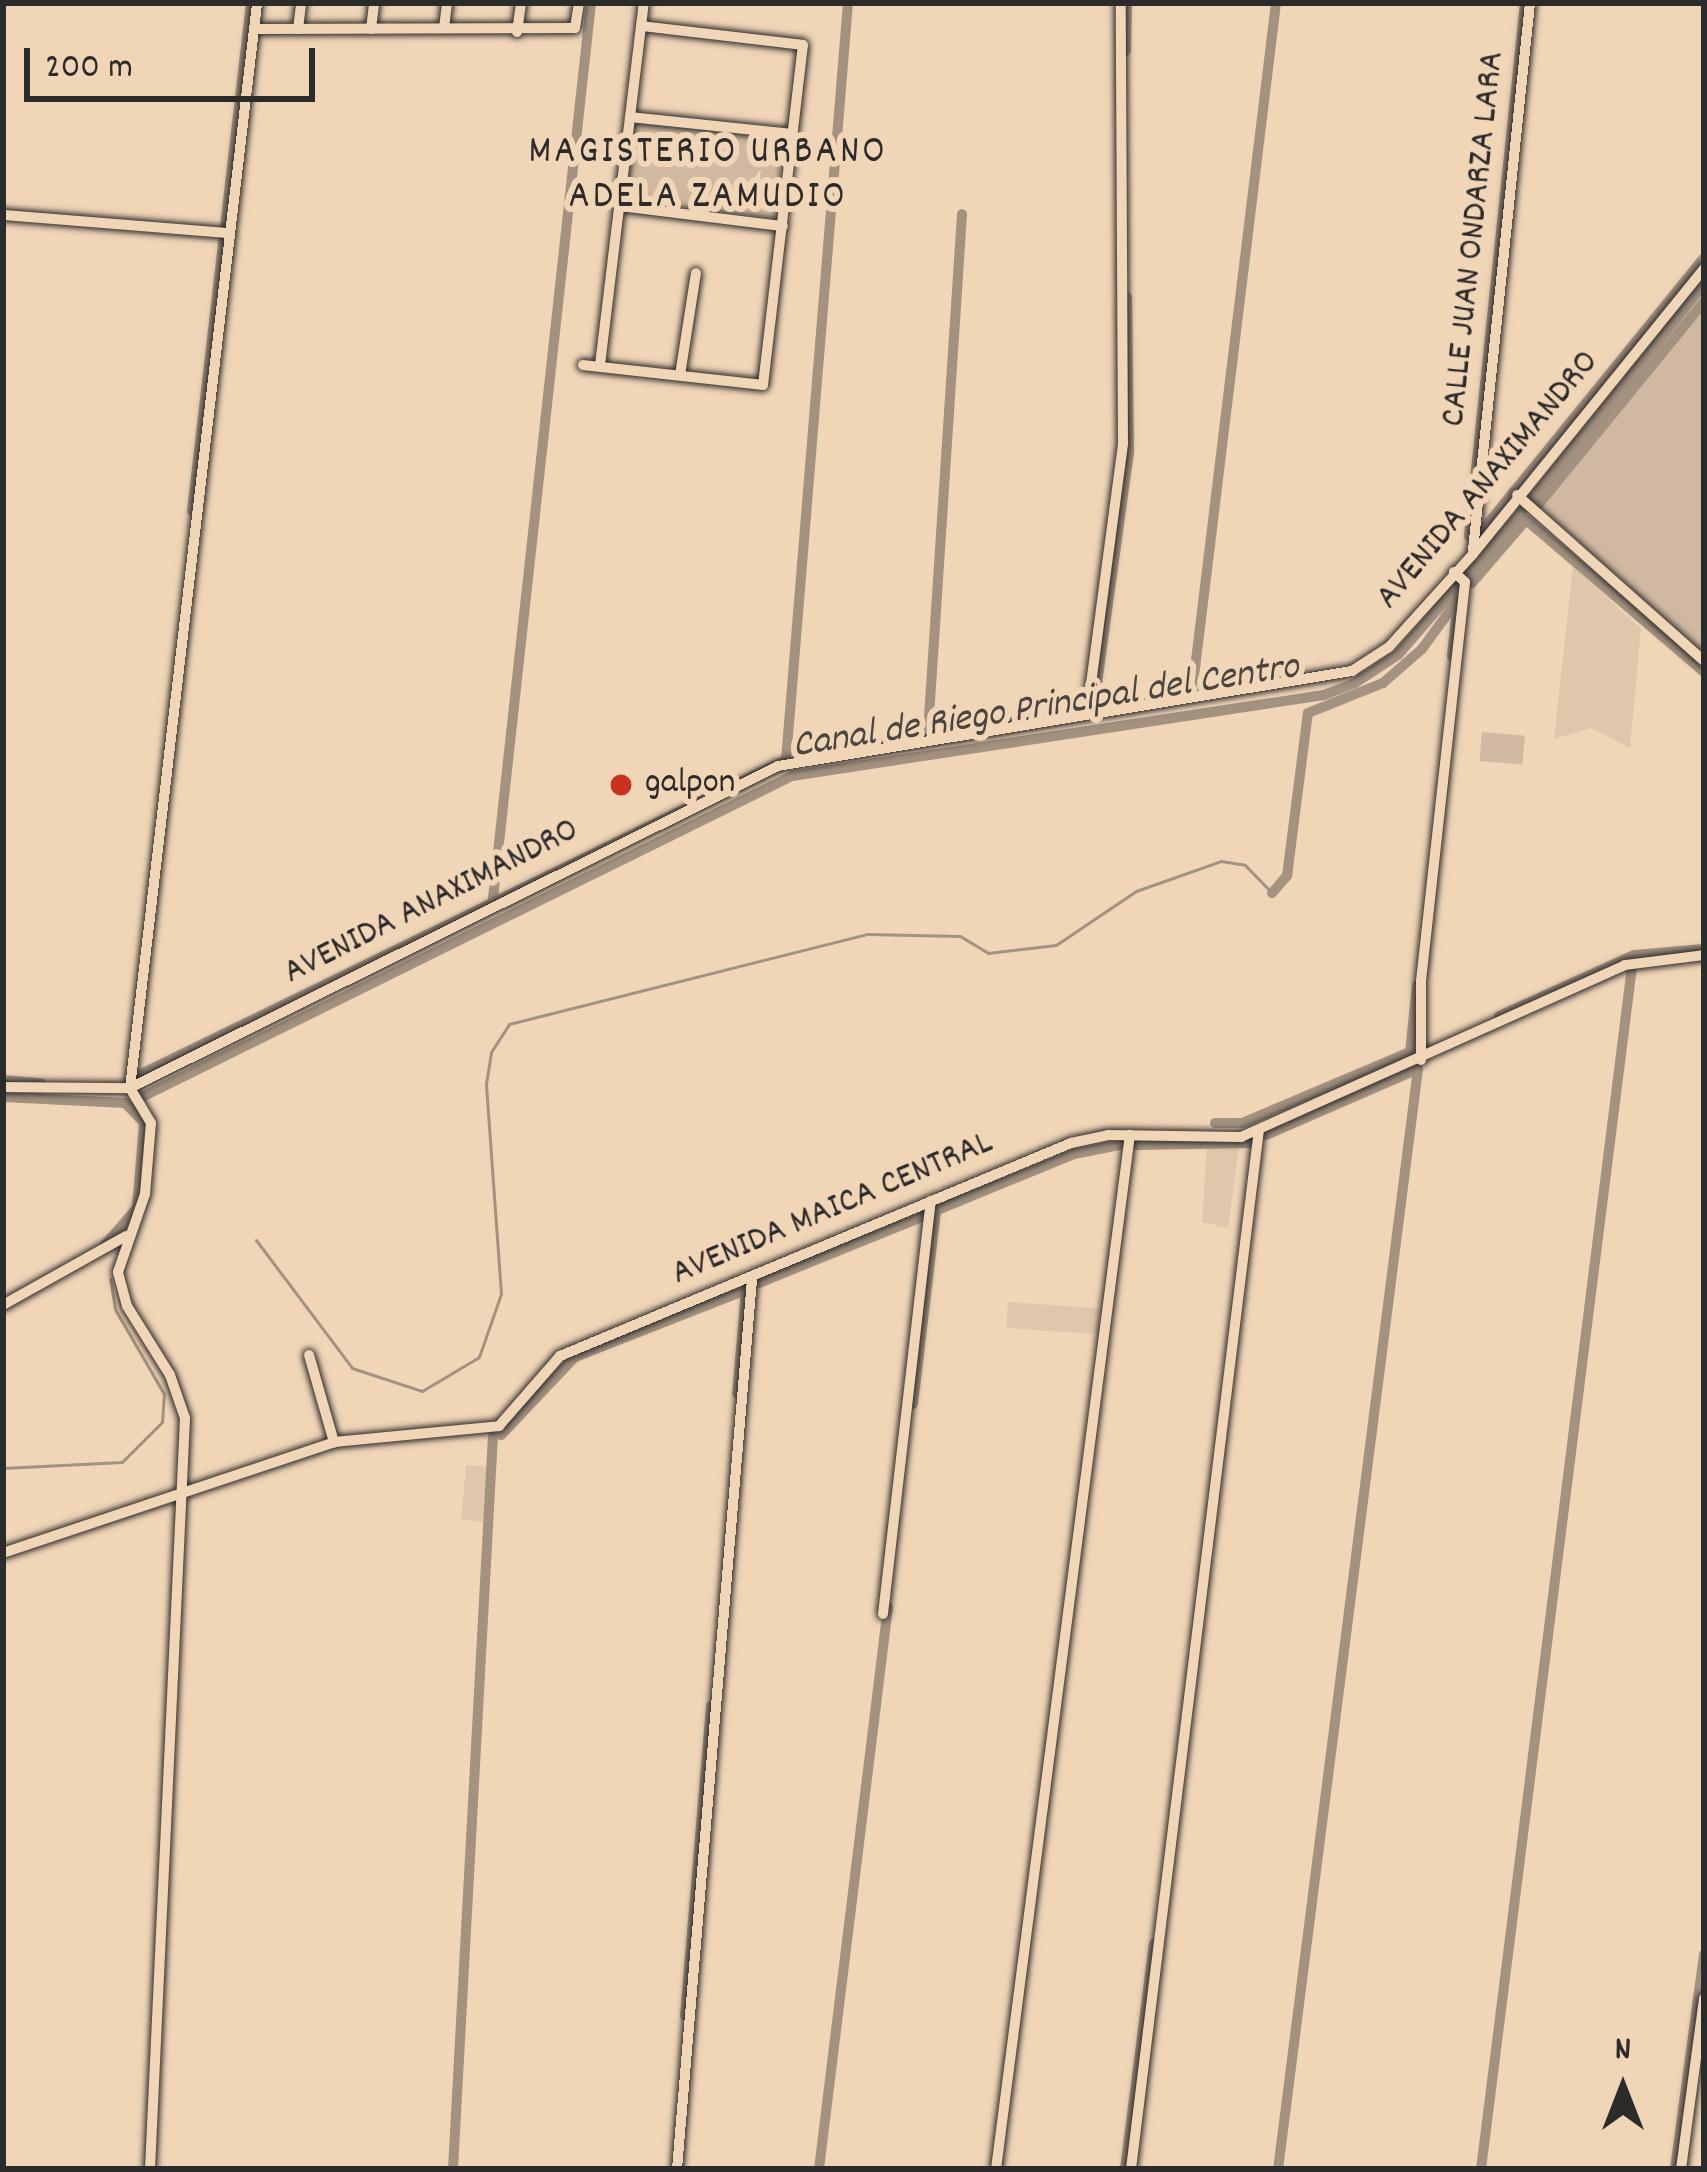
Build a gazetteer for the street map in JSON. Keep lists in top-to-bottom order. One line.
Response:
{"streets":{"street":["CALLE JUAN ONDARZA LARA","AVENIDA ANAXIMANDRO","AVENIDA MAICA CENTRAL"]},"crossings":[["CALLE JUAN ONDARZA LARA","AVENIDA ANAXIMANDRO"]],"districts":["MAGISTERIO URBANO ADELA ZAMUDIO"],"water":["Canal de Riego Principal del Centro"],"places":["galpon"],"scale_bar":"200 m","north":"top"}
